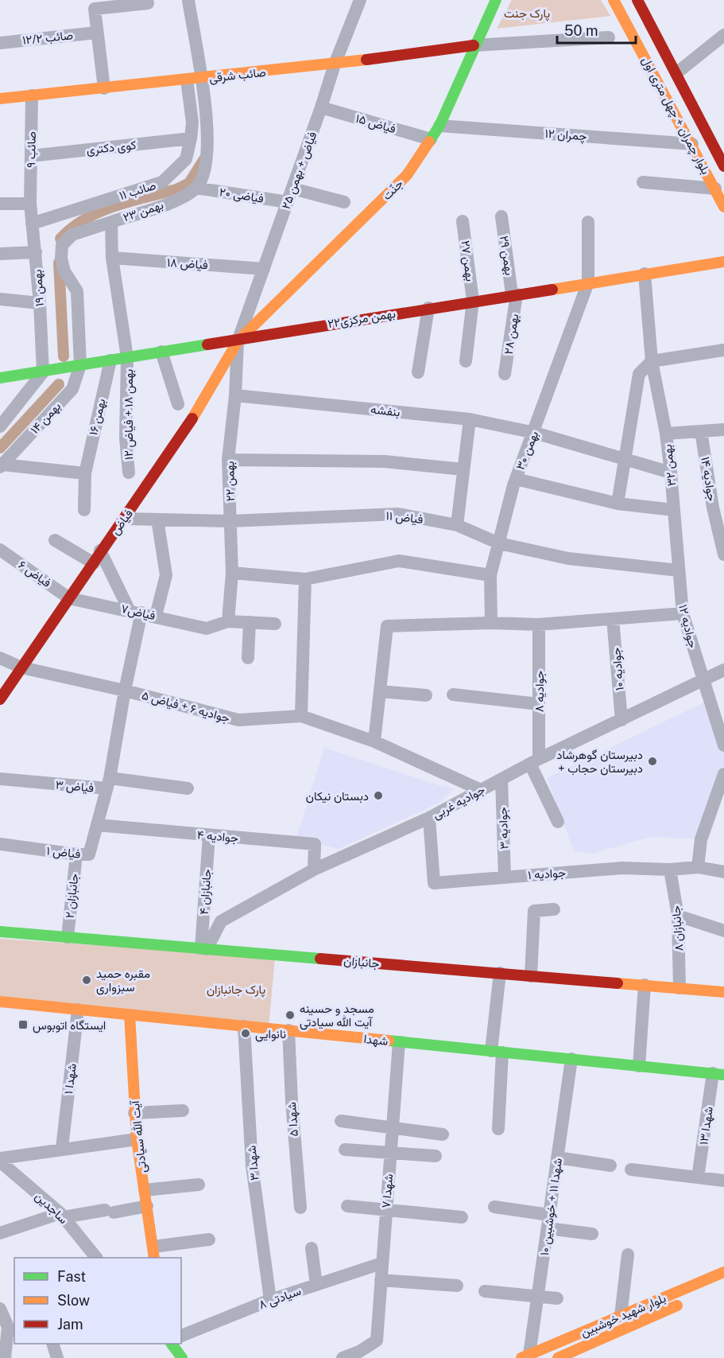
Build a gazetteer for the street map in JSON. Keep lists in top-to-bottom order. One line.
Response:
{"streets":{"main road":["صائب شرقی","بلوار چمران + چهل متری اول","جنّت","۲۲بهمن مرکزی","فیاض","جانبازان","شهدا","آیت الله سیادتی","بلوار شهید خوشبین"],"street":["صائب ۱۲/۲","فیاض ۱۵","چمران ۱۲","کوی دکتری","صائب ۹","فیاض + بهمن ۲۵","صائب ۱۱","فیاضی ۲۰","بهمن ۲۳","بهمن ۲۹","بهمن ۲۷","فیاض ۱۸","بهمن ۱۹","بهمن ۲۸","بنفشه","بهمن ۱۸ + فیاض ۱۲","بهمن ۱۶","بهمن ۱۴","بهمن ۳۰","بهمن ۳۲","جوادیه ۱۴","بهمن ۲۲","فیاض ۱۱","فیاض ۶","فیاض۷","جوادیه ۱۲","جوادیه ۱۰","جوادیه ۸","جوادیه ۶ + فیاض ۵","فیاض ۳","جوادیه غربی","جوادیه ۳","جوادیه ۴","فیاض ۱","جوادیه ۱","جانبازان ۴","جانبازان ۲","جانبازان ۸","شهدا ۱","شهدا ۵","شهدا ۱۳","شهدا ۳","شهدا ۷","شهدا ۱۱ + خوشبین ۱۰","ساجدین","سیادتی ۸"]},"crossings":[["صائب شرقی","صائب ۹"],["صائب شرقی","فیاض + بهمن ۲۵"],["صائب شرقی","جنّت"],["صائب شرقی","صائب ۱۱"],["بلوار چمران + چهل متری اول","چمران ۱۲"],["فیاض ۱۵","فیاض + بهمن ۲۵"],["فیاض ۱۵","جنّت"],["چمران ۱۲","جنّت"],["کوی دکتری","صائب ۹"],["کوی دکتری","صائب ۱۱"],["صائب ۹","بهمن ۱۹"],["فیاض + بهمن ۲۵","جنّت"],["فیاض + بهمن ۲۵","فیاضی ۲۰"],["فیاض + بهمن ۲۵","فیاض ۱۸"],["فیاض + بهمن ۲۵","۲۲بهمن مرکزی"],["فیاض + بهمن ۲۵","بهمن ۲۲"],["فیاض + بهمن ۲۵","فیاض"],["جنّت","۲۲بهمن مرکزی"],["جنّت","بهمن ۲۲"],["جنّت","فیاض"],["صائب ۱۱","بهمن ۱۹"],["فیاضی ۲۰","بهمن ۲۳"],["بهمن ۲۳","فیاض ۱۸"],["بهمن ۲۳","۲۲بهمن مرکزی"],["بهمن ۲۳","بهمن ۱۸ + فیاض ۱۲"],["بهمن ۲۹","۲۲بهمن مرکزی"],["بهمن ۲۹","بهمن ۲۸"],["بهمن ۲۷","۲۲بهمن مرکزی"],["بهمن ۱۹","۲۲بهمن مرکزی"],["۲۲بهمن مرکزی","بهمن ۲۸"],["۲۲بهمن مرکزی","بهمن ۱۸ + فیاض ۱۲"],["۲۲بهمن مرکزی","بهمن ۱۶"],["۲۲بهمن مرکزی","بهمن ۱۴"],["۲۲بهمن مرکزی","بهمن ۳۰"],["۲۲بهمن مرکزی","بهمن ۳۲"],["۲۲بهمن مرکزی","بهمن ۲۲"],["۲۲بهمن مرکزی","فیاض"],["بنفشه","بهمن ۳۰"],["بنفشه","بهمن ۳۲"],["بنفشه","بهمن ۲۲"],["بهمن ۱۶","بهمن ۱۴"],["بهمن ۳۰","فیاض ۱۱"],["بهمن ۳۲","فیاض ۱۱"],["بهمن ۳۲","جوادیه ۱۲"],["بهمن ۲۲","فیاض ۱۱"],["بهمن ۲۲","فیاض"],["بهمن ۲۲","فیاض۷"],["فیاض ۱۱","فیاض"],["فیاض ۱۱","جوادیه ۱۲"],["فیاض","فیاض ۶"],["فیاض","فیاض۷"],["فیاض","جوادیه ۶ + فیاض ۵"],["فیاض ۶","فیاض۷"],["فیاض۷","فیاض ۳"],["جوادیه ۱۲","جوادیه غربی"],["جوادیه ۱۰","جوادیه غربی"],["جوادیه ۸","جوادیه غربی"],["جوادیه ۶ + فیاض ۵","فیاض ۳"],["جوادیه ۶ + فیاض ۵","جوادیه غربی"],["فیاض ۳","فیاض ۱"],["جوادیه غربی","جوادیه ۳"],["جوادیه غربی","جوادیه ۴"],["جوادیه غربی","جوادیه ۱"],["جوادیه غربی","جانبازان ۴"],["جوادیه غربی","جانبازان"],["جوادیه ۳","جوادیه ۱"],["جوادیه ۴","فیاض ۱"],["جوادیه ۴","جانبازان ۴"],["فیاض ۱","جانبازان ۲"],["جوادیه ۱","جانبازان ۸"],["جانبازان ۴","جانبازان"],["جانبازان ۲","جانبازان"],["جانبازان ۸","جانبازان"],["شهدا","شهدا ۱"],["شهدا","شهدا ۵"],["شهدا","شهدا ۱۳"],["شهدا","آیت الله سیادتی"],["شهدا","شهدا ۳"],["شهدا","شهدا ۷"],["شهدا","شهدا ۱۱ + خوشبین ۱۰"],["شهدا ۳","سیادتی ۸"],["شهدا ۷","سیادتی ۸"],["شهدا ۱۱ + خوشبین ۱۰","بلوار شهید خوشبین"]],"parks":["پارک جنت","پارک جانبازان"],"places":{"other":["دبیرستان گوهرشاد + دبیرستان حجاب","دبستان نیکان","مقبره حمید سبزواری","مسجد و حسینه آیت الله سیادتی","نانوایی"],"transit":["ایستگاه اتوبوس"]},"legend":["Fast","Slow","Jam"],"scale_bar":"50 m"}
